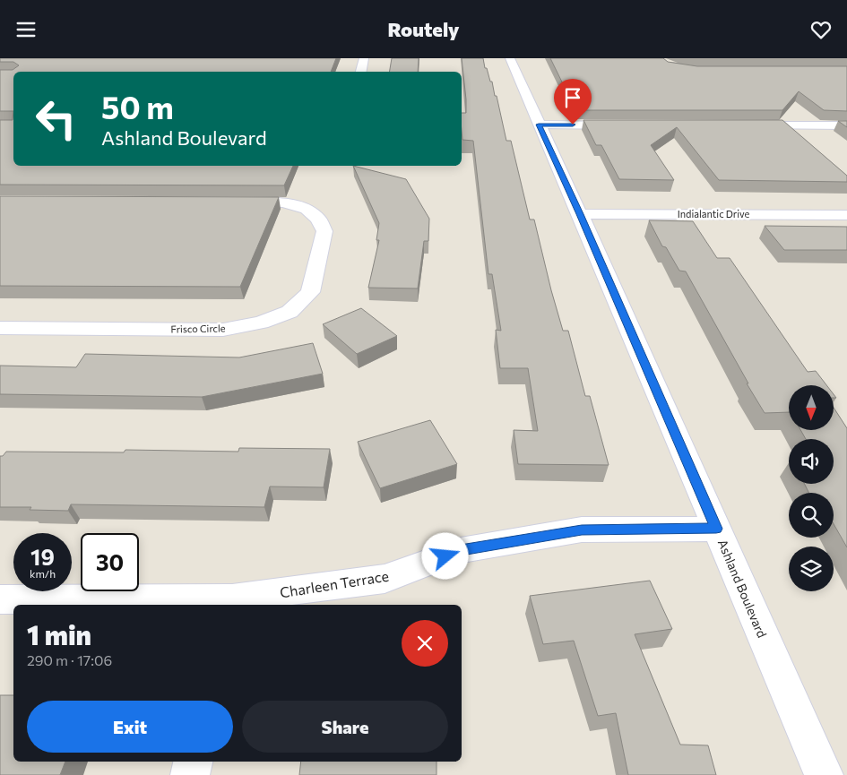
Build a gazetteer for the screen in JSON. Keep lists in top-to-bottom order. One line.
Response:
{"streets":{"street":["Indialantic Drive","Frisco Circle","Charleen Terrace","Ashland Boulevard"]},"crossings":[["Indialantic Drive","Ashland Boulevard"],["Charleen Terrace","Ashland Boulevard"]],"north":"bottom","page":{"header":"Routely","turn":["50 m","Ashland Boulevard"],"speed":"19 km/h","limit":"30","heading":["1 min","290 m · 17:06"],"buttons":["Exit","Share"]}}
